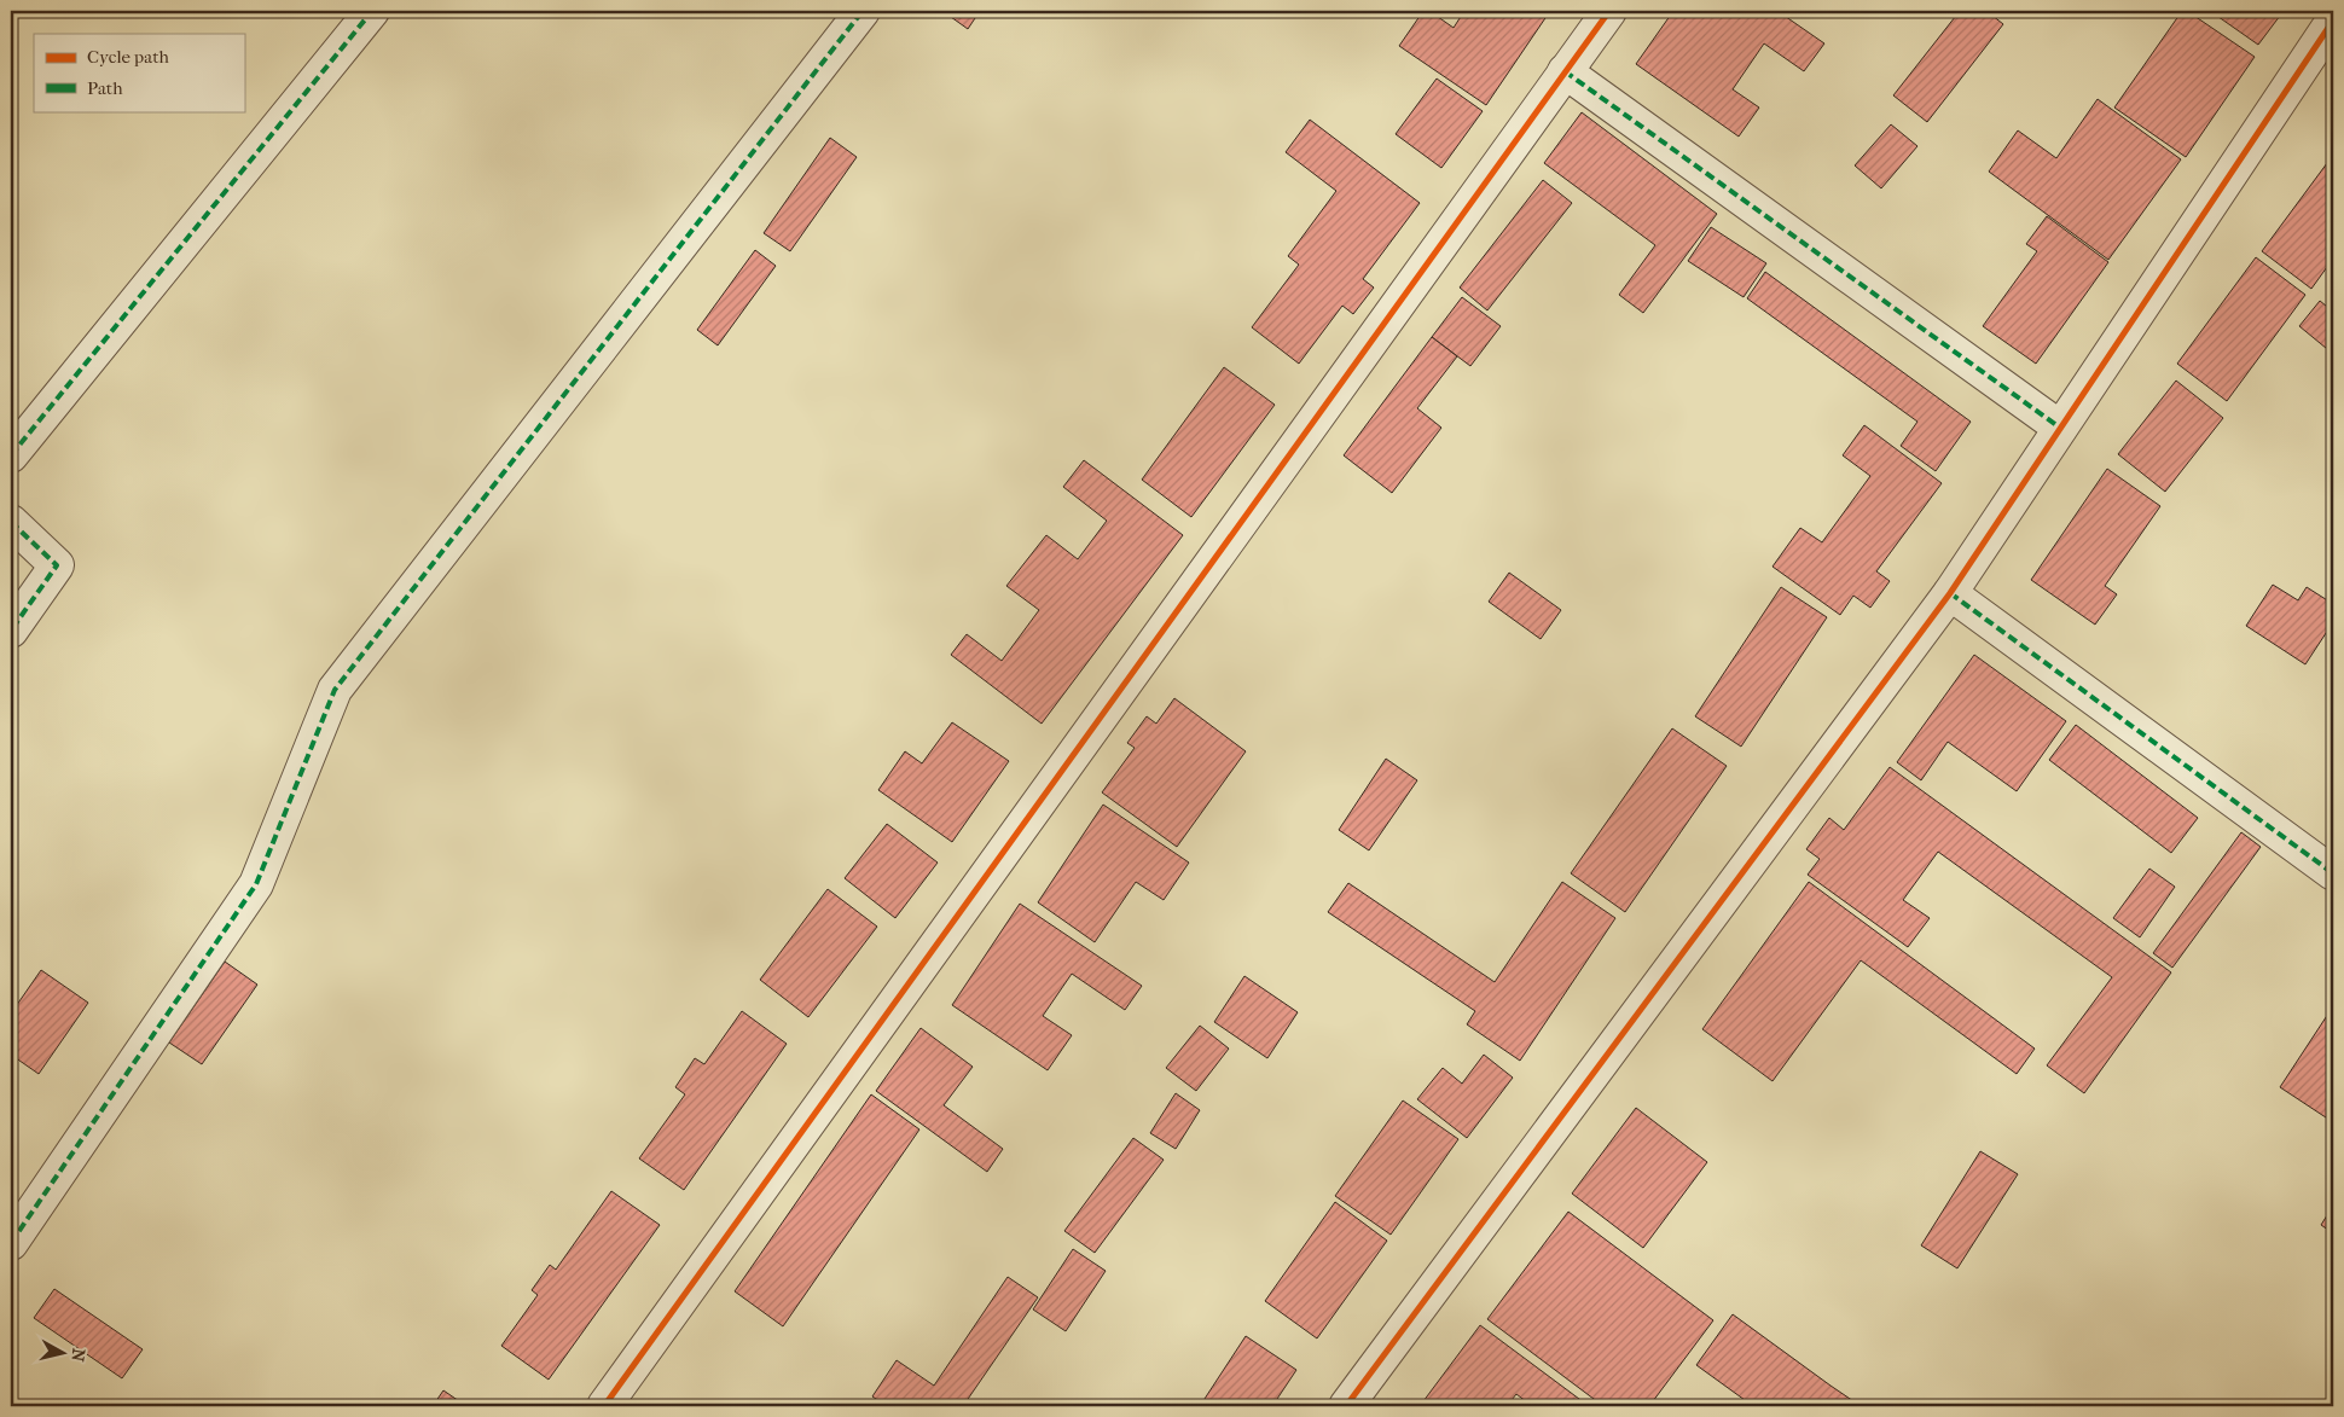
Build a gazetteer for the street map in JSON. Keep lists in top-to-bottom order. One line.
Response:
{"legend":["Cycle path","Path"],"north":"right"}
